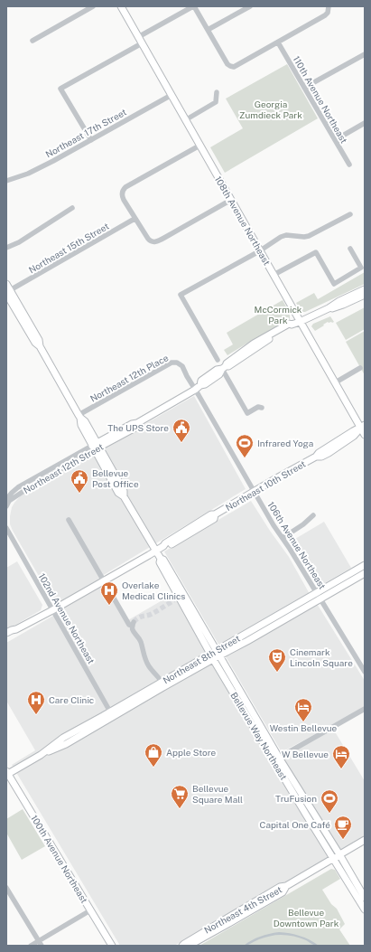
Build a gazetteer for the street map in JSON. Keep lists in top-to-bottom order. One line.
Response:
{"streets":{"main road":["108th Avenue Northeast","Northeast 12th Street","Northeast 10th Street","Northeast 8th Street","Bellevue Way Northeast","100th Avenue Northeast","Northeast 4th Street"],"street":["110th Avenue Northeast","Northeast 17th Street","Northeast 15th Street","Northeast 12th Place","106th Avenue Northeast","102nd Avenue Northeast"]},"crossings":[["Northeast 17th Street","108th Avenue Northeast"],["108th Avenue Northeast","Northeast 12th Street"],["108th Avenue Northeast","Northeast 10th Street"],["Northeast 15th Street","Bellevue Way Northeast"],["Northeast 12th Place","Northeast 12th Street"],["Northeast 12th Place","106th Avenue Northeast"],["Northeast 12th Place","Bellevue Way Northeast"],["Northeast 12th Street","106th Avenue Northeast"],["Northeast 12th Street","Bellevue Way Northeast"],["Northeast 10th Street","106th Avenue Northeast"],["Northeast 10th Street","102nd Avenue Northeast"],["Northeast 10th Street","Bellevue Way Northeast"],["106th Avenue Northeast","Northeast 8th Street"],["102nd Avenue Northeast","Northeast 8th Street"],["Northeast 8th Street","Bellevue Way Northeast"],["Northeast 8th Street","100th Avenue Northeast"],["Bellevue Way Northeast","Northeast 4th Street"]],"parks":["Georgia Zumdieck Park","McCormick Park","Bellevue Downtown Park"],"places":{"public building":["The UPS Store","Bellevue Post Office"],"sports":["Infrared Yoga","TruFusion"],"hospital":["Overlake Medical Clinics","Care Clinic"],"theatre":["Cinemark Lincoln Square"],"hotel":["Westin Bellevue","W Bellevue"],"shop":["Apple Store"],"supermarket":["Bellevue Square Mall"],"cafe":["Capital One Café"]}}
